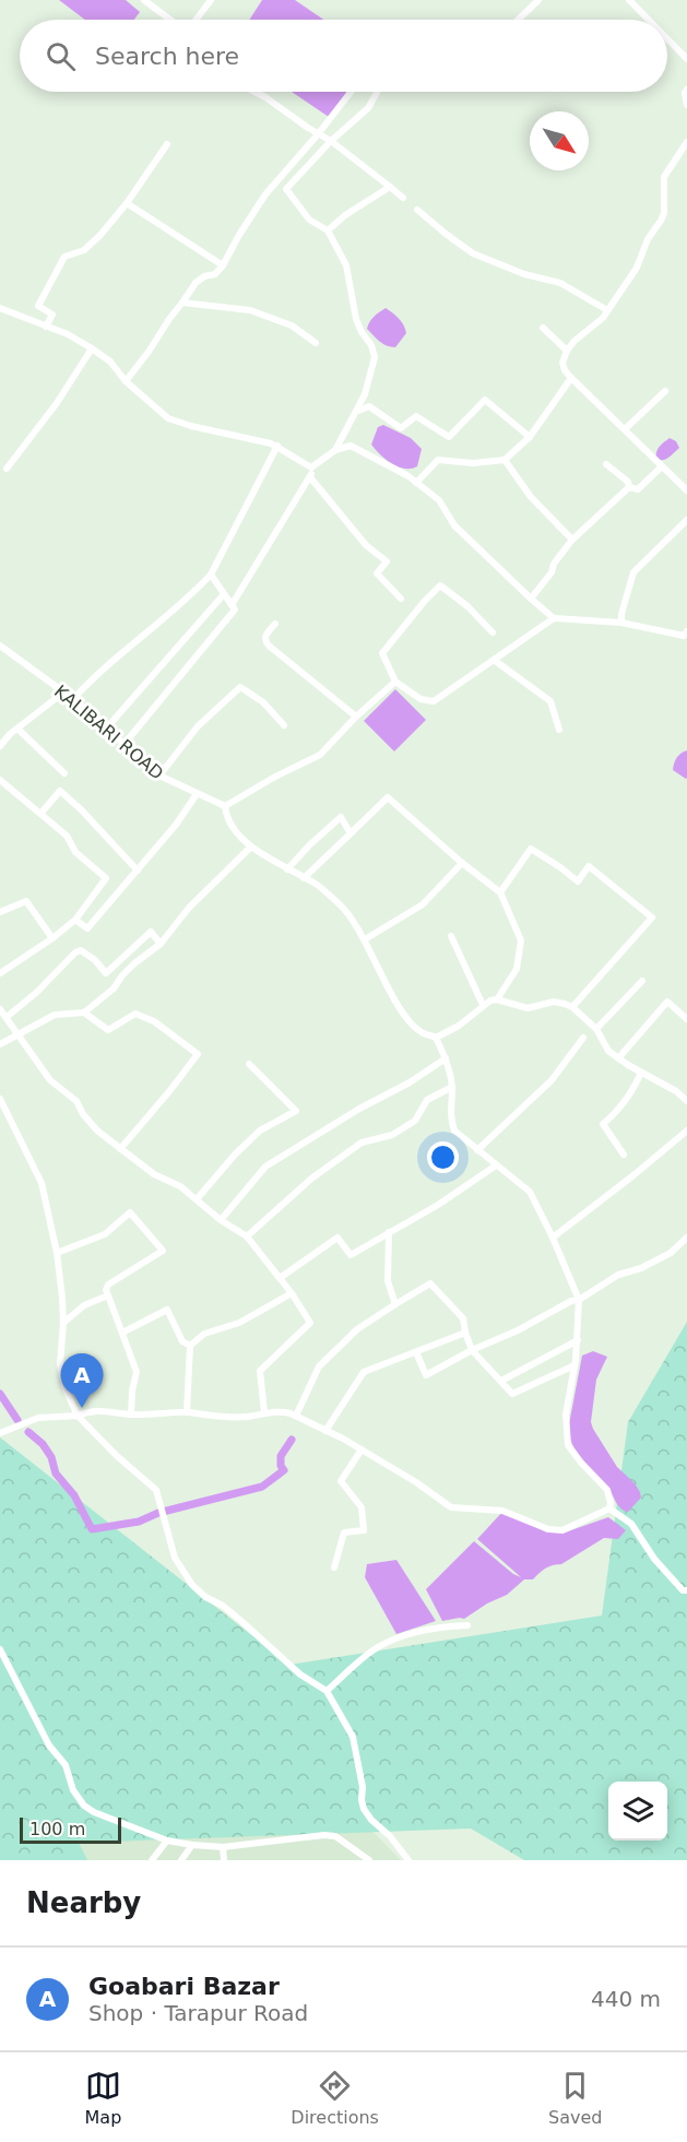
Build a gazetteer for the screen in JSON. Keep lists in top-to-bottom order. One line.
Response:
{"streets":{"street":["KALIBARI ROAD"]},"scale_bar":"100 m","north":"bottom right","page":{"search":"Search here","pins":"A","scale":"100 m","heading":"Nearby","list":[{"mark":"A","name":"Goabari Bazar","note":"Shop · Tarapur Road","value":"440 m"}],"nav":["Map","Directions","Saved"]}}
